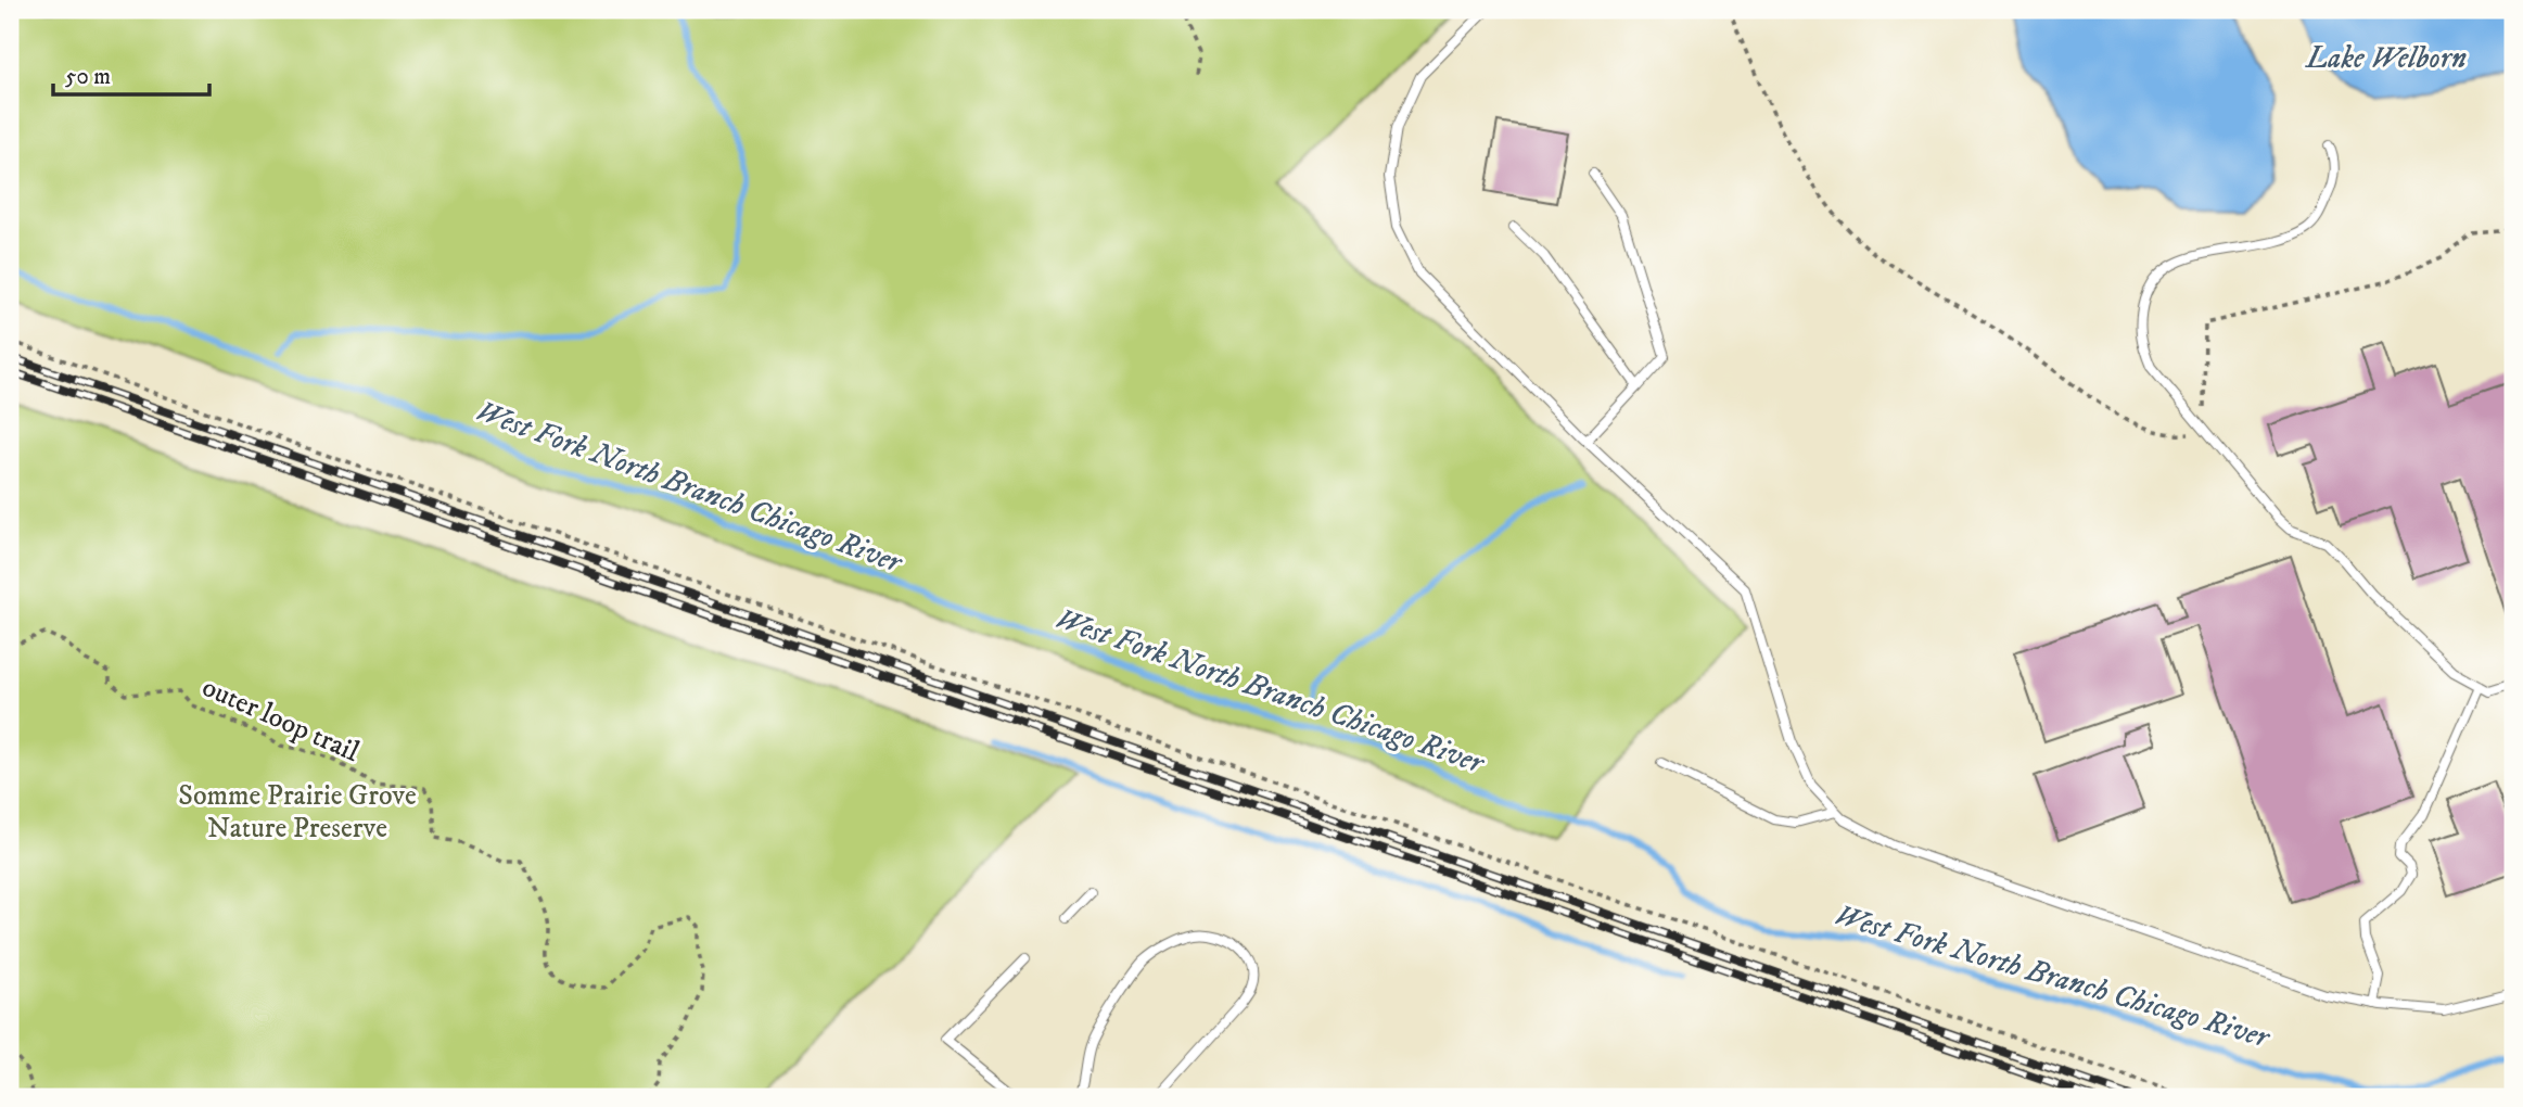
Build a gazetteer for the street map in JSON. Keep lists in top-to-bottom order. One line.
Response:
{"streets":{"path":["outer loop trail"]},"water":["Lake Welborn","West Fork North Branch Chicago River"],"parks":["Somme Prairie Grove Nature Preserve"],"scale_bar":"50 m"}
